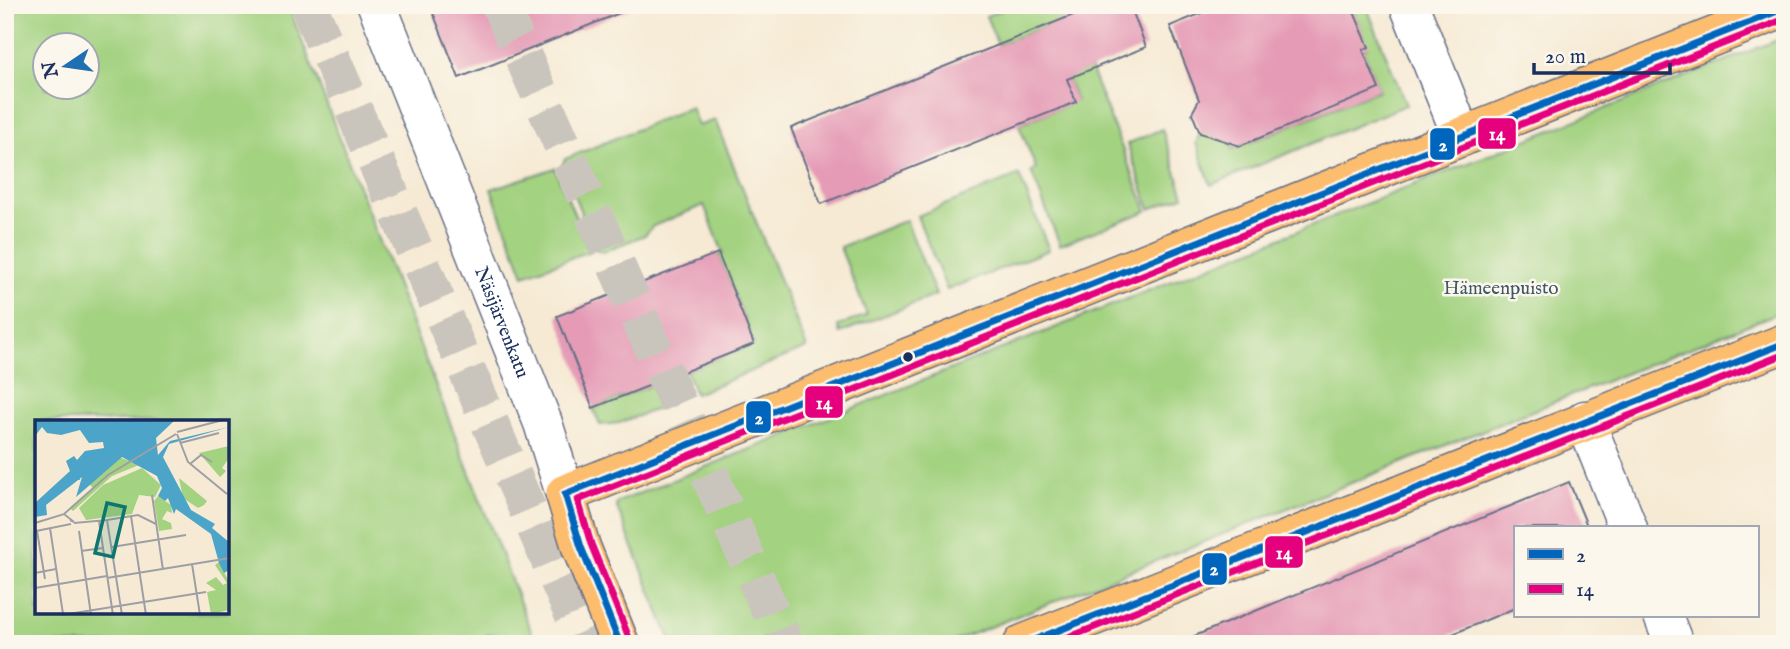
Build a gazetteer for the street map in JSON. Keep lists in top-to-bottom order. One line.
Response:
{"streets":{"main road":["Näsijärvenkatu"]},"parks":["Hämeenpuisto"],"lines":["transit line 2","transit line 14"],"legend":["2","14"],"scale_bar":"20 m","north":"left"}
